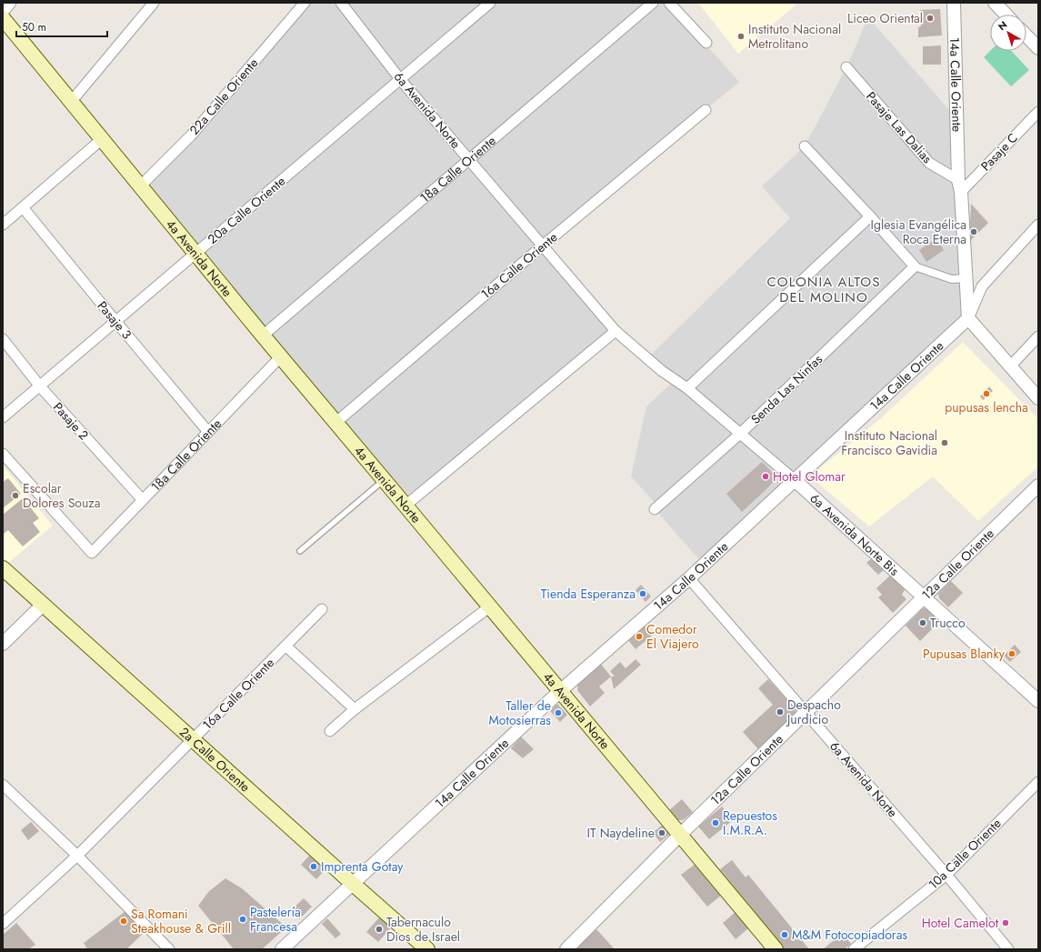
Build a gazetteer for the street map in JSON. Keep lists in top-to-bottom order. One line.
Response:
{"streets":{"main road":["4a Avenida Norte","2a Calle Oriente"],"street":["14a Calle Oriente","22a Calle Oriente","6a Avenida Norte","Pasaje Las Dalias","Pasaje C","18a Calle Oriente","20a Calle Oriente","16a Calle Oriente","Pasaje 3","Senda Las Ninfas","Pasaje 2","6a Avenida Norte Bis","12a Calle Oriente","10a Calle Oriente"]},"crossings":[["14a Calle Oriente","6a Avenida Norte"],["14a Calle Oriente","Pasaje Las Dalias"],["14a Calle Oriente","Pasaje C"],["14a Calle Oriente","4a Avenida Norte"],["14a Calle Oriente","6a Avenida Norte Bis"],["14a Calle Oriente","2a Calle Oriente"],["22a Calle Oriente","4a Avenida Norte"],["6a Avenida Norte","18a Calle Oriente"],["6a Avenida Norte","20a Calle Oriente"],["6a Avenida Norte","16a Calle Oriente"],["6a Avenida Norte","6a Avenida Norte Bis"],["6a Avenida Norte","12a Calle Oriente"],["6a Avenida Norte","10a Calle Oriente"],["Pasaje Las Dalias","Pasaje C"],["18a Calle Oriente","4a Avenida Norte"],["18a Calle Oriente","Pasaje 3"],["18a Calle Oriente","Pasaje 2"],["20a Calle Oriente","4a Avenida Norte"],["20a Calle Oriente","Pasaje 3"],["20a Calle Oriente","Pasaje 2"],["4a Avenida Norte","16a Calle Oriente"],["4a Avenida Norte","12a Calle Oriente"],["16a Calle Oriente","2a Calle Oriente"],["Senda Las Ninfas","6a Avenida Norte Bis"],["6a Avenida Norte Bis","12a Calle Oriente"]],"districts":["COLONIA ALTOS DEL MOLINO"],"places":["Liceo Oriental","Instituto Nacional Metrolitano","Iglesia Evangélica Roca Eterna","pupusas lencha","Instituto Nacional Francisco Gavidia","Hotel Glomar","Escolar Dolores Souza","Tienda Esperanza","Trucco","Comedor El Viajero","Pupusas Blanky","Despacho Jurdicio","Taller de Motosierras","Repuestos I.M.R.A.","IT Naydeline","Imprenta Gotay","Pastelería Francesa","Sa Romani Steakhouse & Grill","Hotel Camelot","Tabernaculo Dios de Israel","M&M Fotocopiadoras"],"scale_bar":"50 m","north":"top left"}
